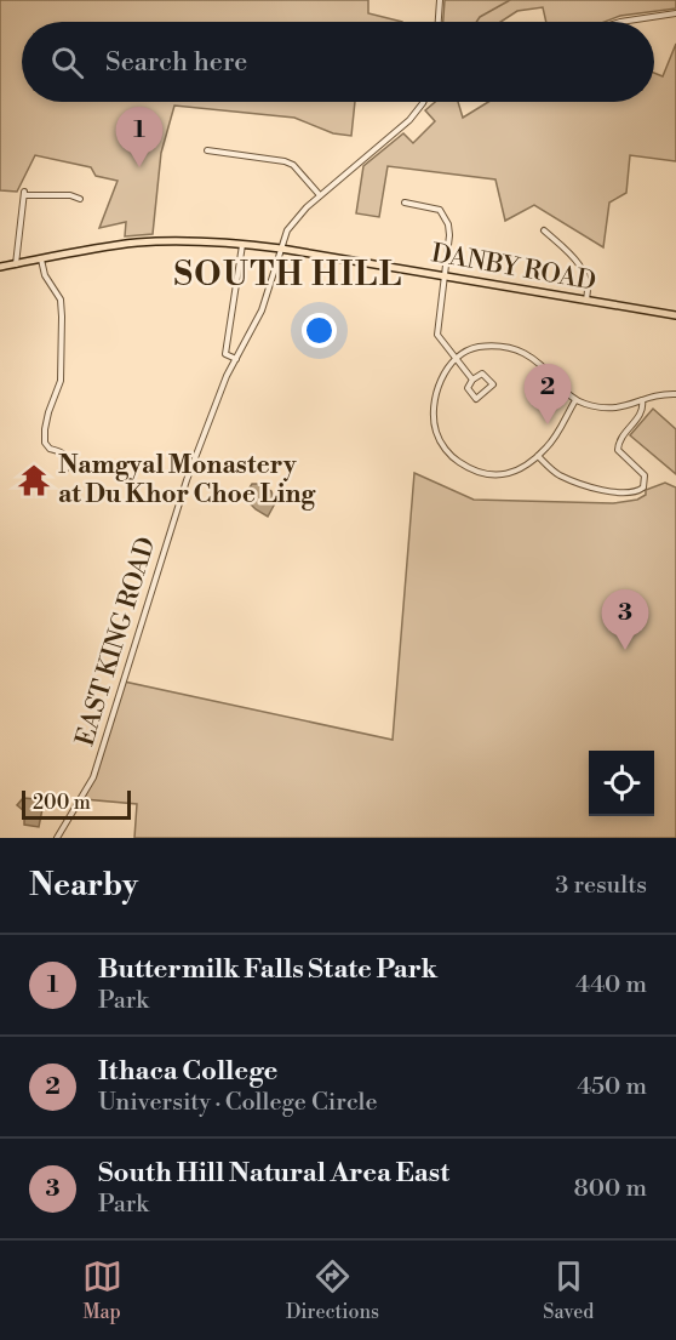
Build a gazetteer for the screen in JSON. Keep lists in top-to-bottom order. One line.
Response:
{"streets":{"main road":["DANBY ROAD"],"street":["EAST KING ROAD"]},"crossings":[["DANBY ROAD","EAST KING ROAD"]],"districts":["SOUTH HILL"],"places":{"temple":["Namgyal Monastery at Du Khor Choe Ling"]},"scale_bar":"200 m","page":{"search":"Search here","pins":["1","2","3"],"scale":"200 m","heading":["Nearby","3 results"],"list":[{"mark":"1","name":"Buttermilk Falls State Park","note":"Park","value":"440 m"},{"mark":"2","name":"Ithaca College","note":"University · College Circle","value":"450 m"},{"mark":"3","name":"South Hill Natural Area East","note":"Park","value":"800 m"}],"nav":["Map","Directions","Saved"]}}
